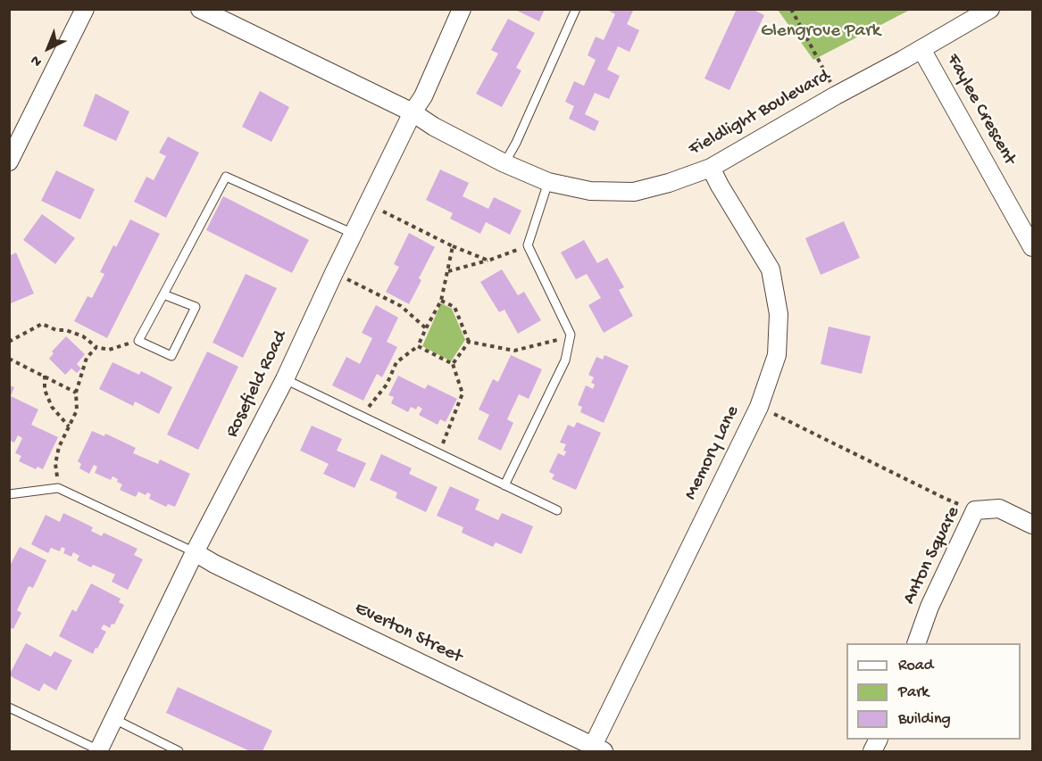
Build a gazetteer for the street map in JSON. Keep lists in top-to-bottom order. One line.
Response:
{"streets":{"street":["Faylee Crescent","Fieldlight Boulevard","Rosefield Road","Memory Lane","Anton Square","Everton Street"]},"crossings":[["Faylee Crescent","Fieldlight Boulevard"],["Fieldlight Boulevard","Rosefield Road"],["Fieldlight Boulevard","Memory Lane"],["Rosefield Road","Everton Street"],["Memory Lane","Everton Street"]],"parks":["Glengrove Park"],"legend":["Road","Park","Building"],"north":"bottom left"}
